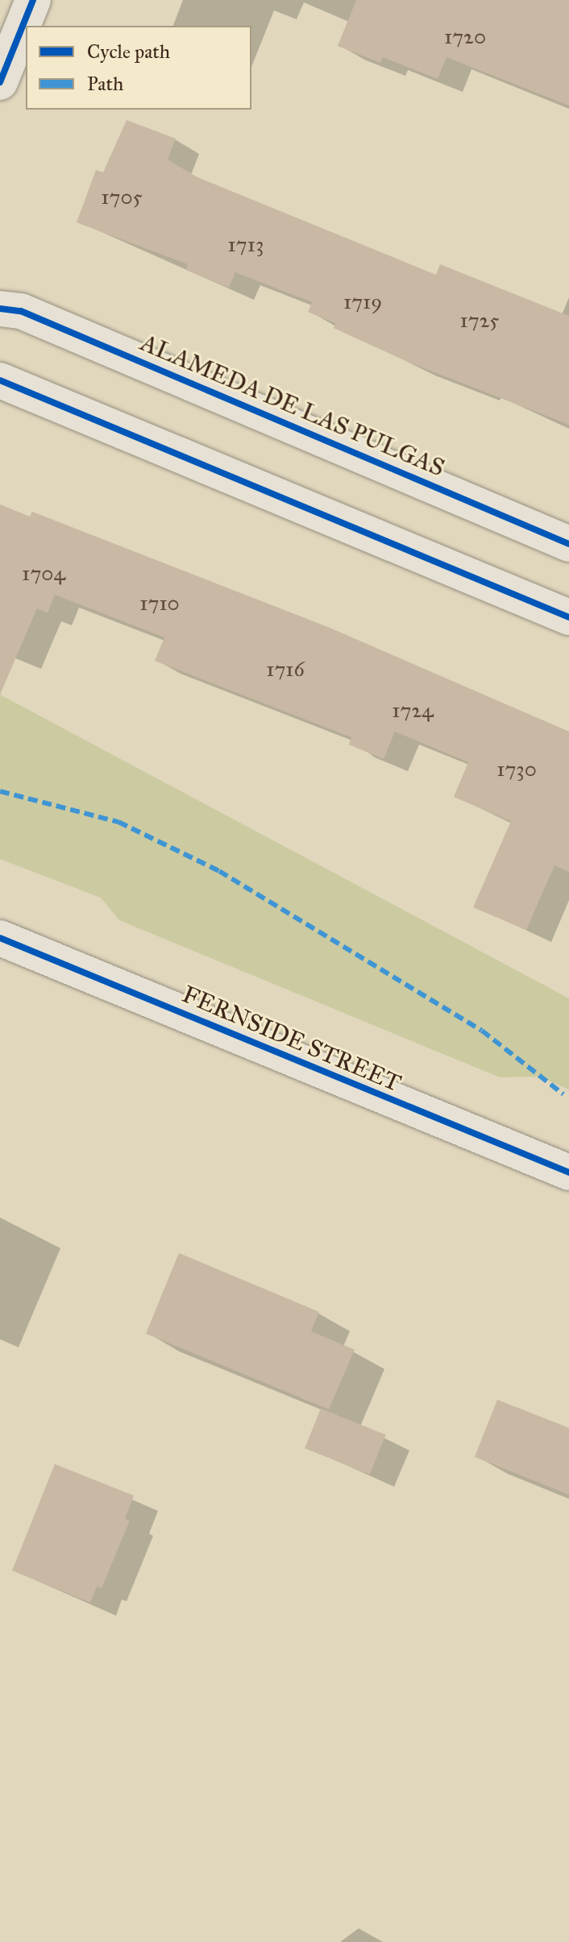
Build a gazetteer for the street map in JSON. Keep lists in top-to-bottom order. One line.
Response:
{"streets":{"main road":["ALAMEDA DE LAS PULGAS","FERNSIDE STREET"]},"house_numbers":["1720","1705","1713","1719","1725","1704","1710","1716","1724","1730"],"legend":["Cycle path","Path"]}
